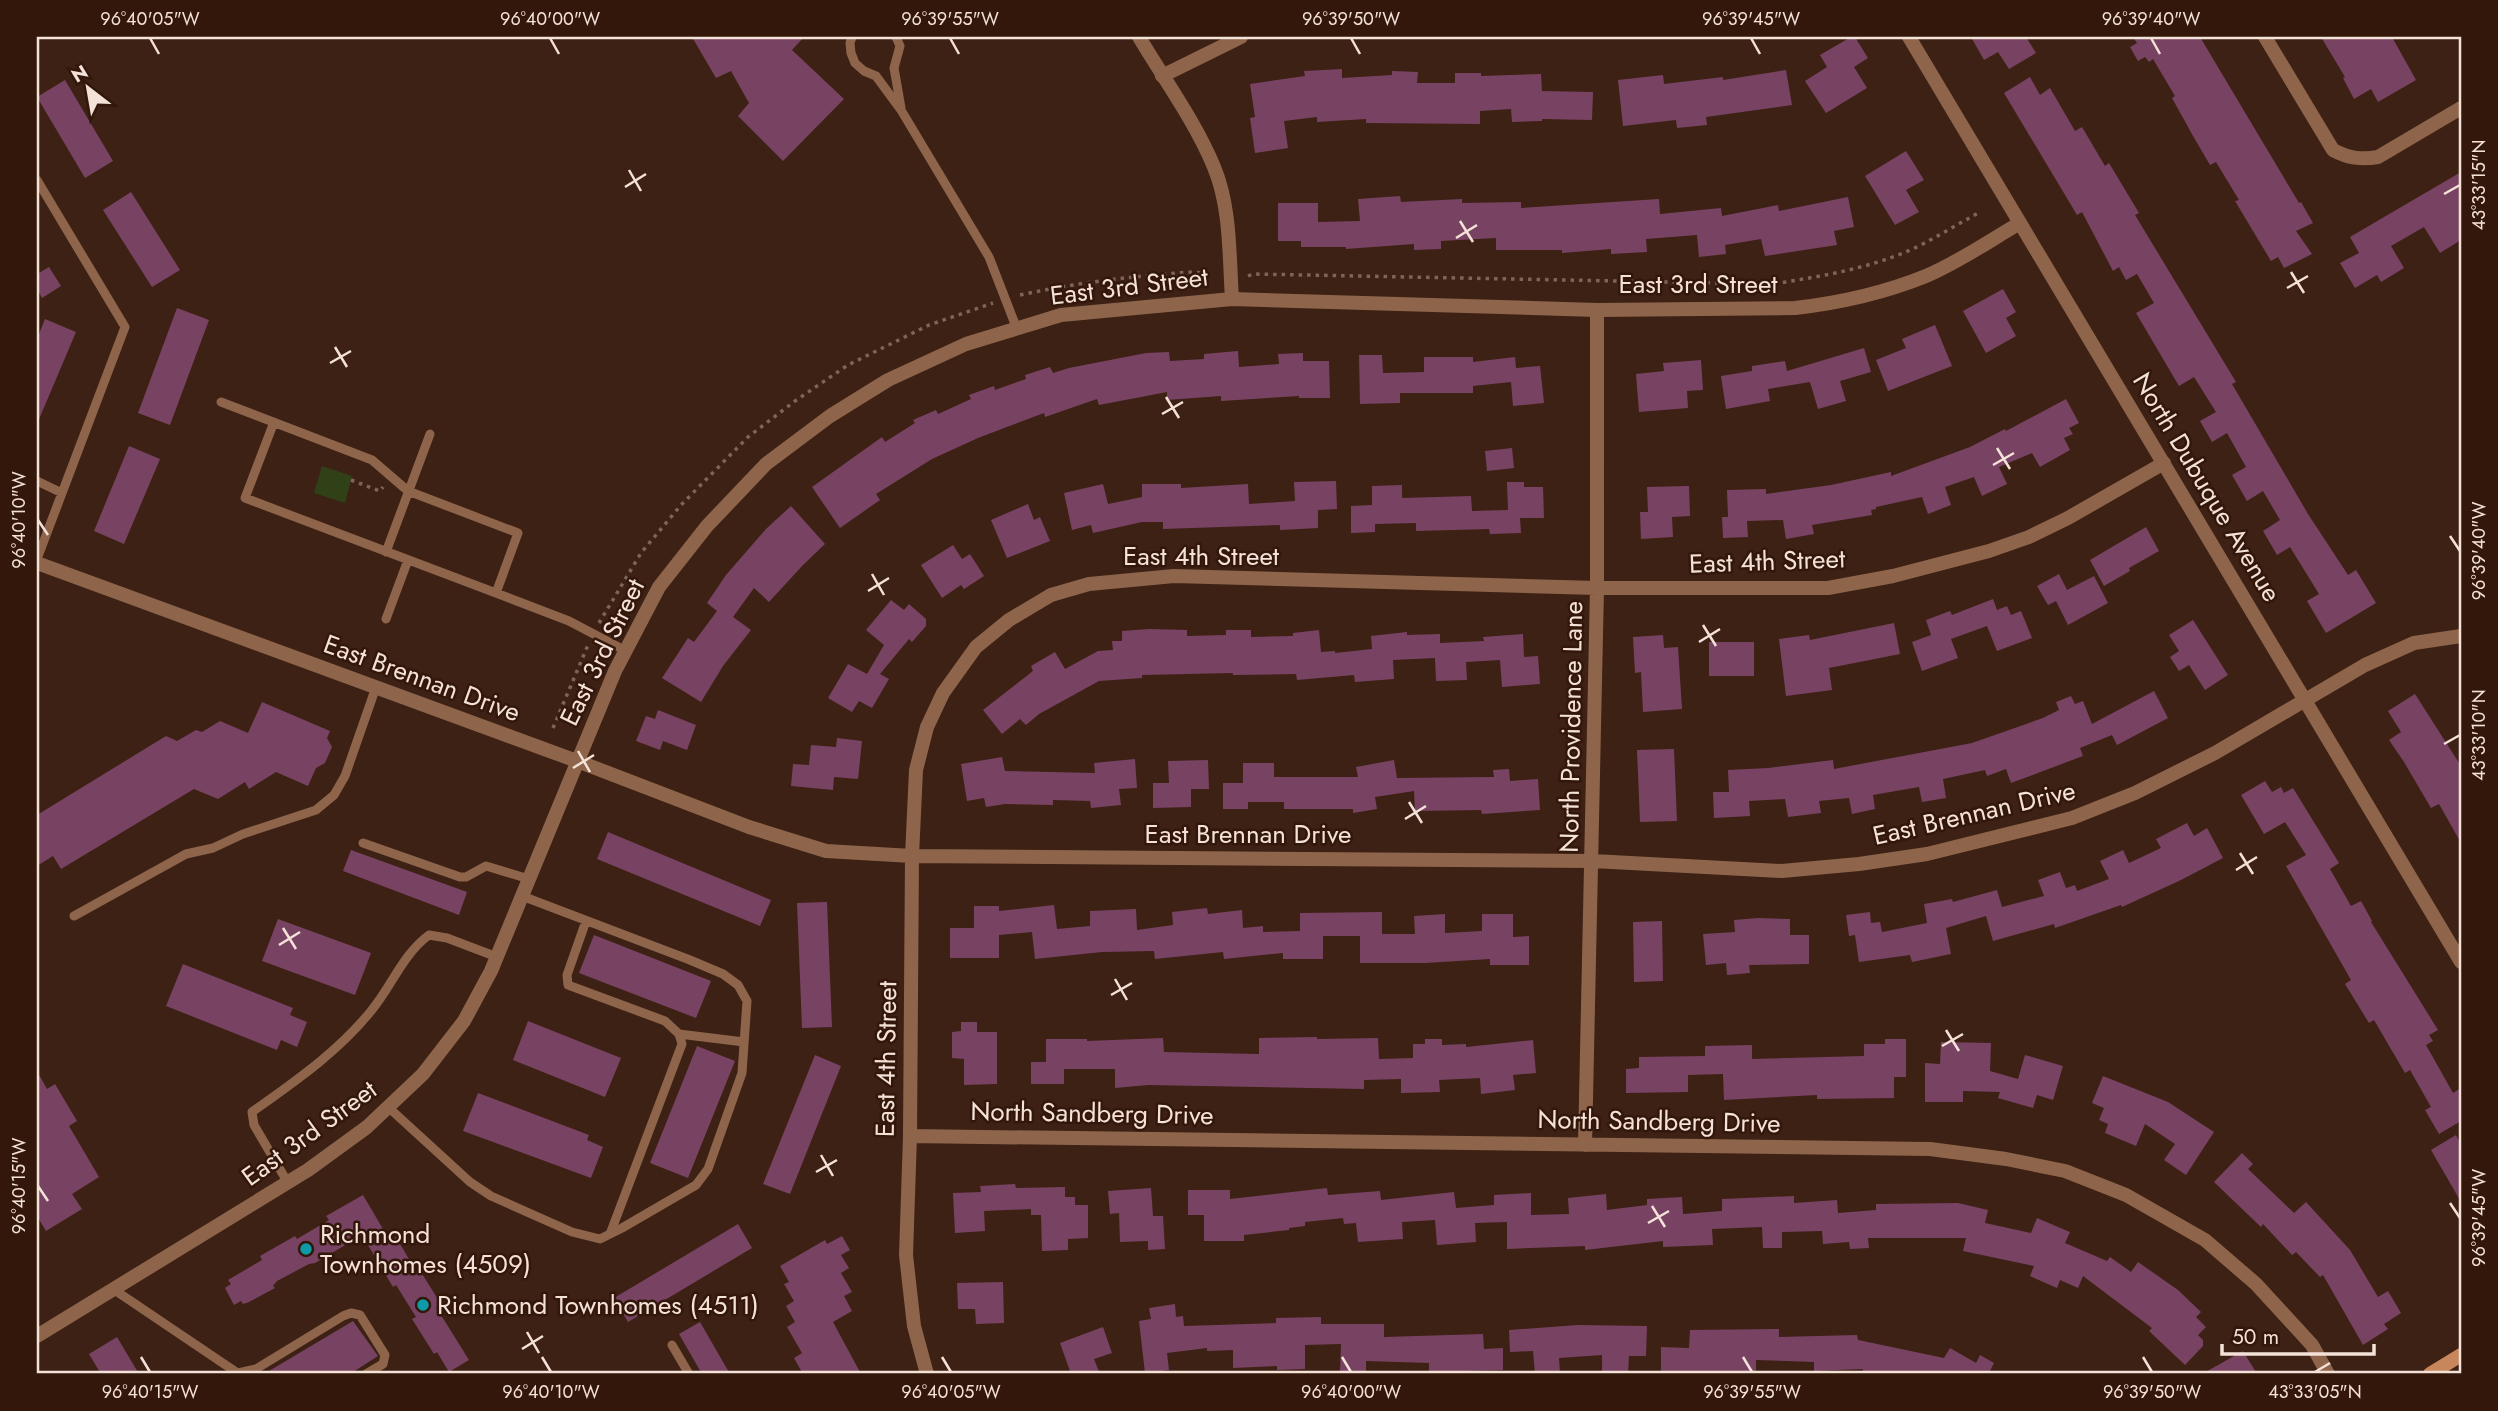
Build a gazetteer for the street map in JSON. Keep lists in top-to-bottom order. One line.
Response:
{"streets":{"street":["East 3rd Street","North Dubuque Avenue","East 4th Street","East Brennan Drive","North Providence Lane","North Sandberg Drive"]},"crossings":[["East 3rd Street","North Dubuque Avenue"],["East 3rd Street","East Brennan Drive"],["East 3rd Street","North Providence Lane"],["North Dubuque Avenue","East 4th Street"],["North Dubuque Avenue","East Brennan Drive"],["East 4th Street","East Brennan Drive"],["East 4th Street","North Providence Lane"],["East 4th Street","North Sandberg Drive"],["East Brennan Drive","North Providence Lane"],["North Providence Lane","North Sandberg Drive"]],"places":["Richmond Townhomes (4509)","Richmond Townhomes (4511)"],"scale_bar":"50 m","north":"top left","coordinates":["96°40'05\"W","96°40'00\"W","96°39'55\"W","96°39'50\"W","96°39'45\"W","96°39'40\"W","43°33'15\"N","96°40'10\"W","43°33'10\"N","96°40'15\"W","43°33'05\"N"]}
